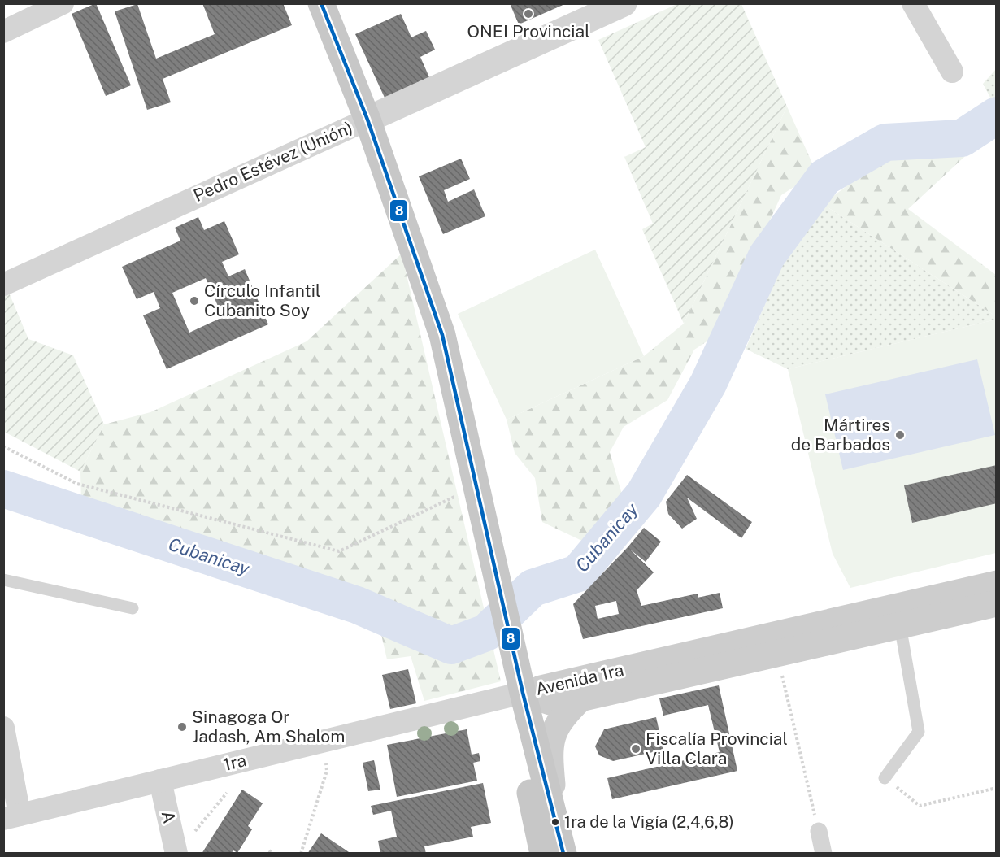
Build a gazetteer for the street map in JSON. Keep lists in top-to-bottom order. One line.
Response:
{"streets":{"main road":["Avenida 1ra"],"street":["Pedro Estévez (Unión)","1ra","A"]},"crossings":[["Avenida 1ra","1ra"],["1ra","A"]],"water":["Cubanicay"],"places":["ONEI Provincial","Círculo Infantil Cubanito Soy","Mártires de Barbados","Sinagoga Or Jadash, Am Shalom","Fiscalía Provincial Villa Clara","1ra de la Vigía (2,4,6,8)"],"lines":["transit line 8"]}
